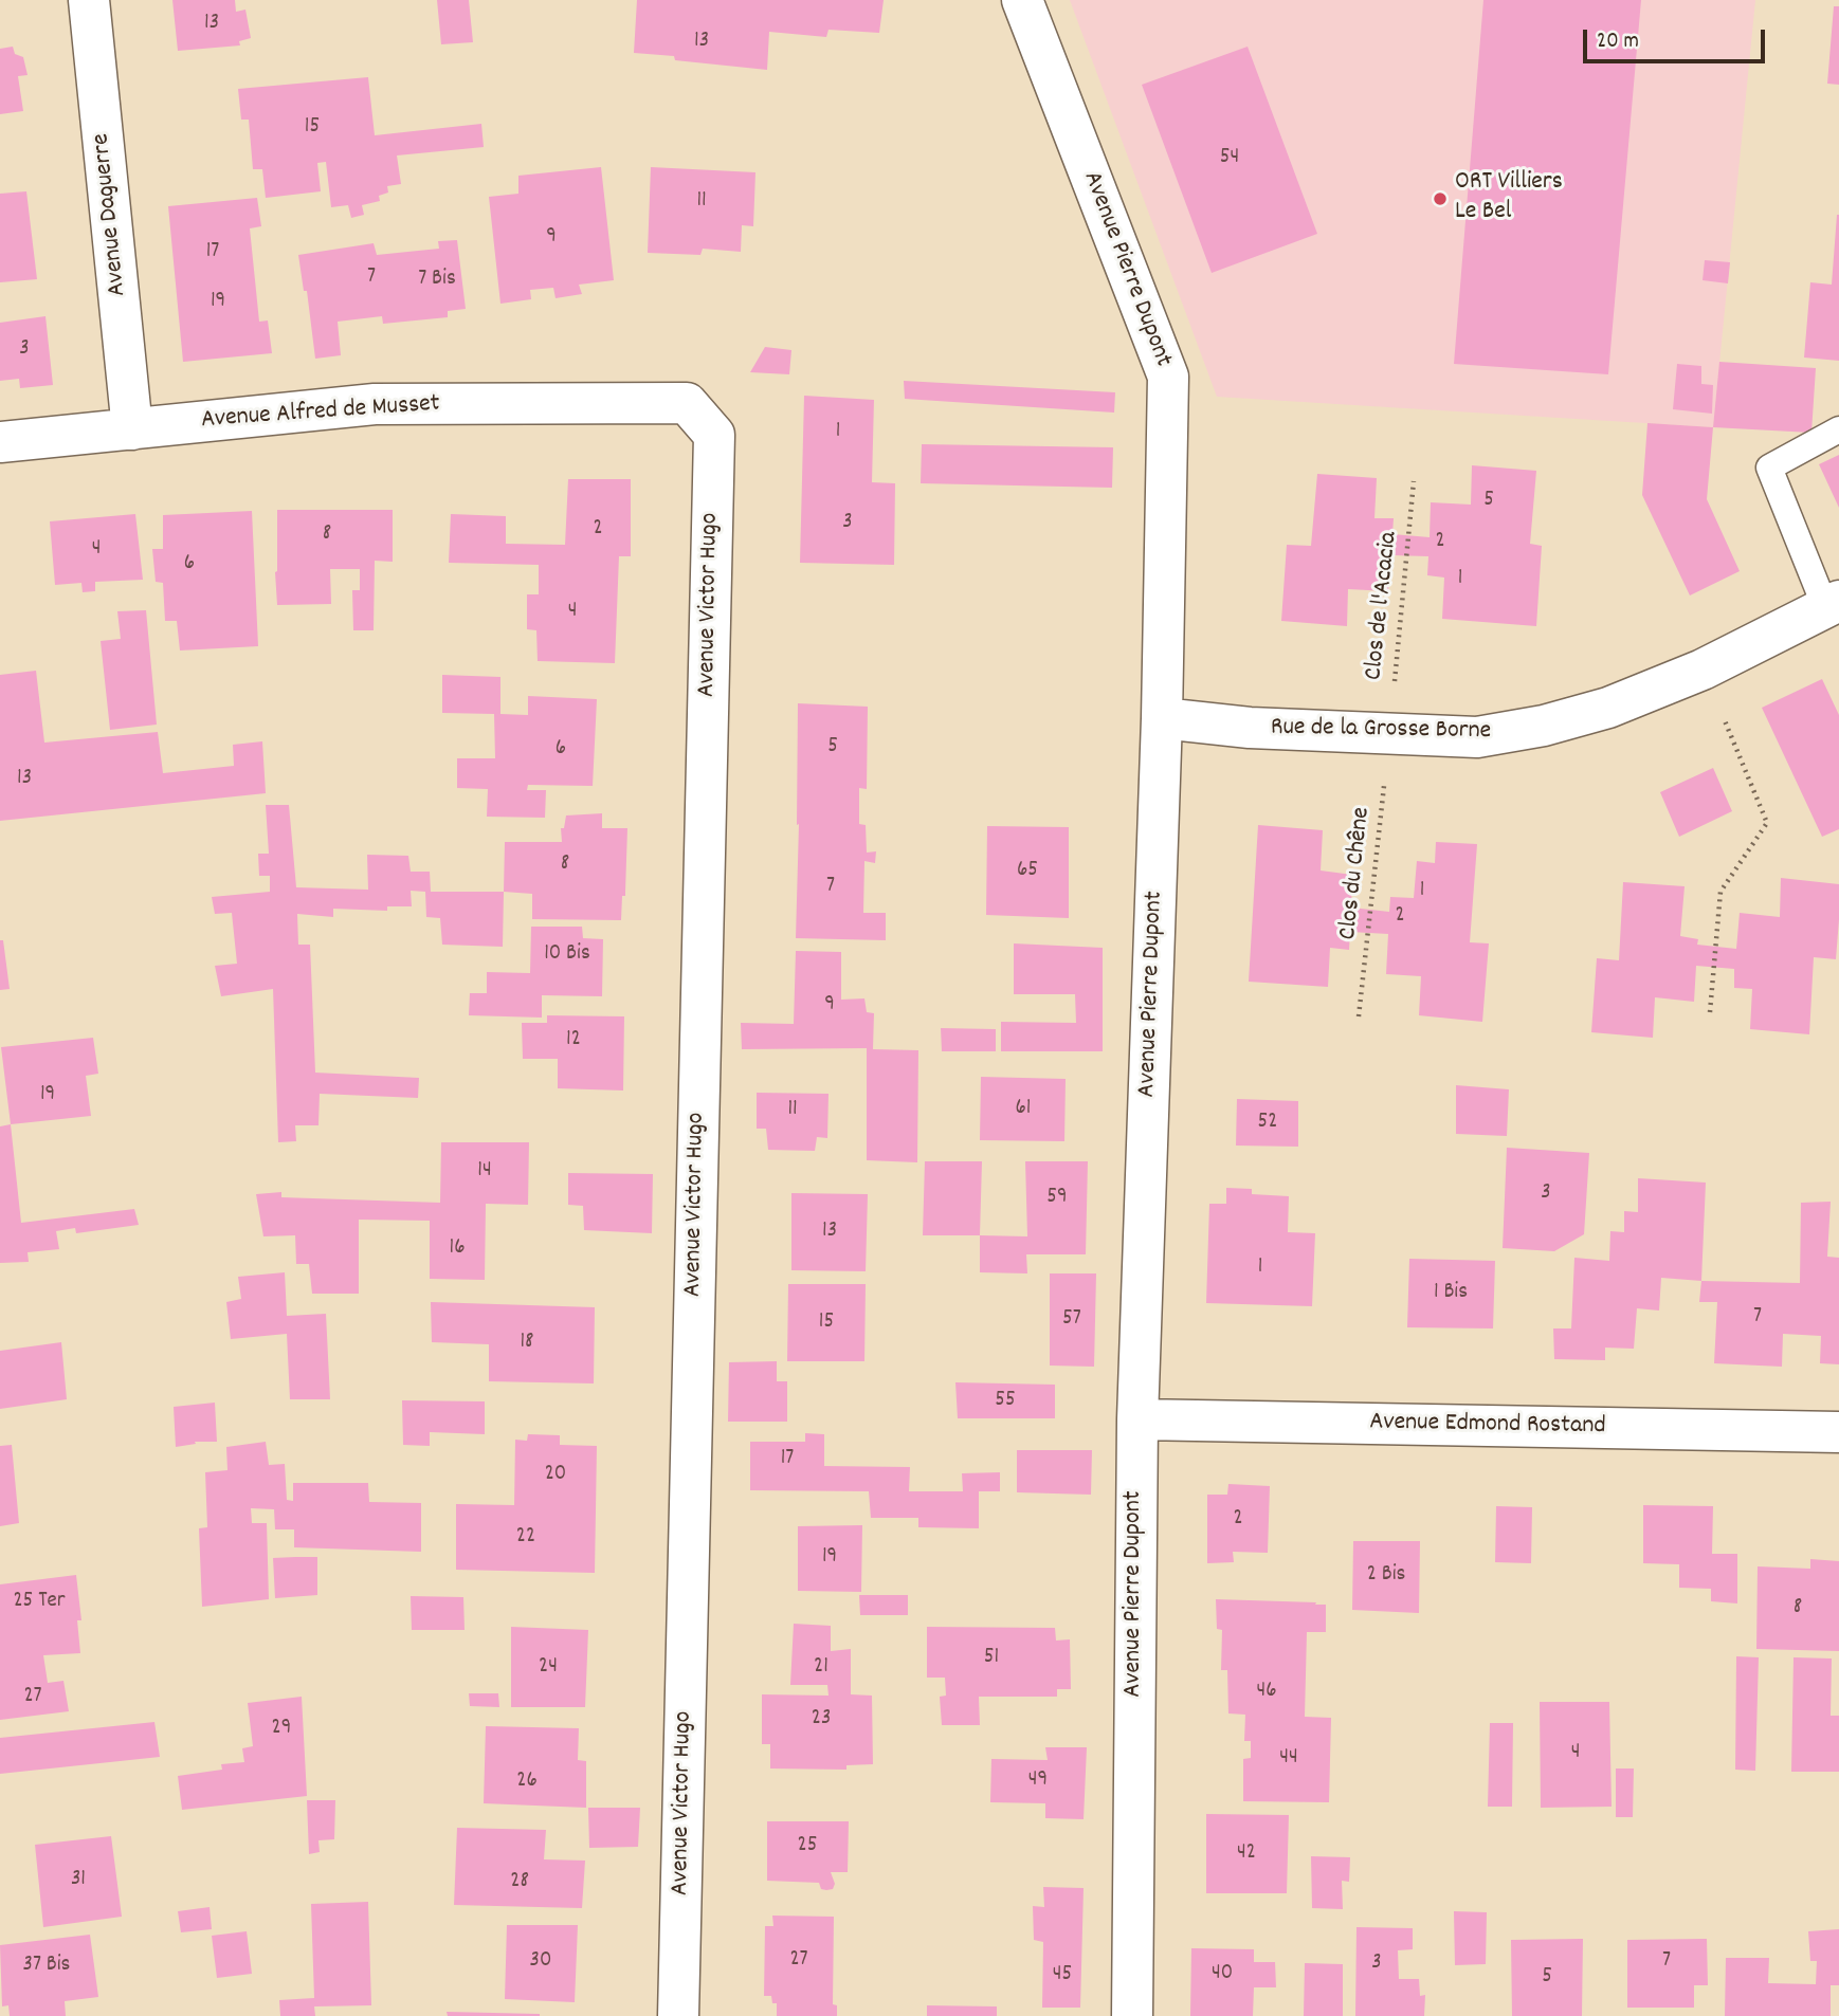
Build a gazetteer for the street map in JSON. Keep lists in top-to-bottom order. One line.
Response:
{"streets":{"street":["Avenue Daguerre","Avenue Pierre Dupont","Avenue Alfred de Musset","Avenue Victor Hugo","Rue de la Grosse Borne","Avenue Edmond Rostand"],"path":["Clos de l'Acacia","Clos du Chêne"]},"crossings":[["Avenue Daguerre","Avenue Alfred de Musset"],["Avenue Pierre Dupont","Rue de la Grosse Borne"],["Avenue Pierre Dupont","Avenue Edmond Rostand"],["Avenue Alfred de Musset","Avenue Victor Hugo"],["Clos de l'Acacia","Rue de la Grosse Borne"],["Clos de l'Acacia","Clos du Chêne"],["Rue de la Grosse Borne","Clos du Chêne"]],"places":["ORT Villiers Le Bel"],"house_numbers":["13","13","15","54","11","9","17","7","7 Bis","19","3","1","5","3","2","8","2","4","6","1","4","5","6","13","8","65","7","1","2","10 Bis","9","12","19","61","11","52","14","3","59","13","16","1","1 Bis","7","57","15","18","55","17","20","2","22","19","2 Bis","25 Ter","8","51","24","21","46","27","23","29","4","44","49","26","25","42","31","28","27","30","7","3","37 Bis","40","45","5"],"scale_bar":"20 m"}
